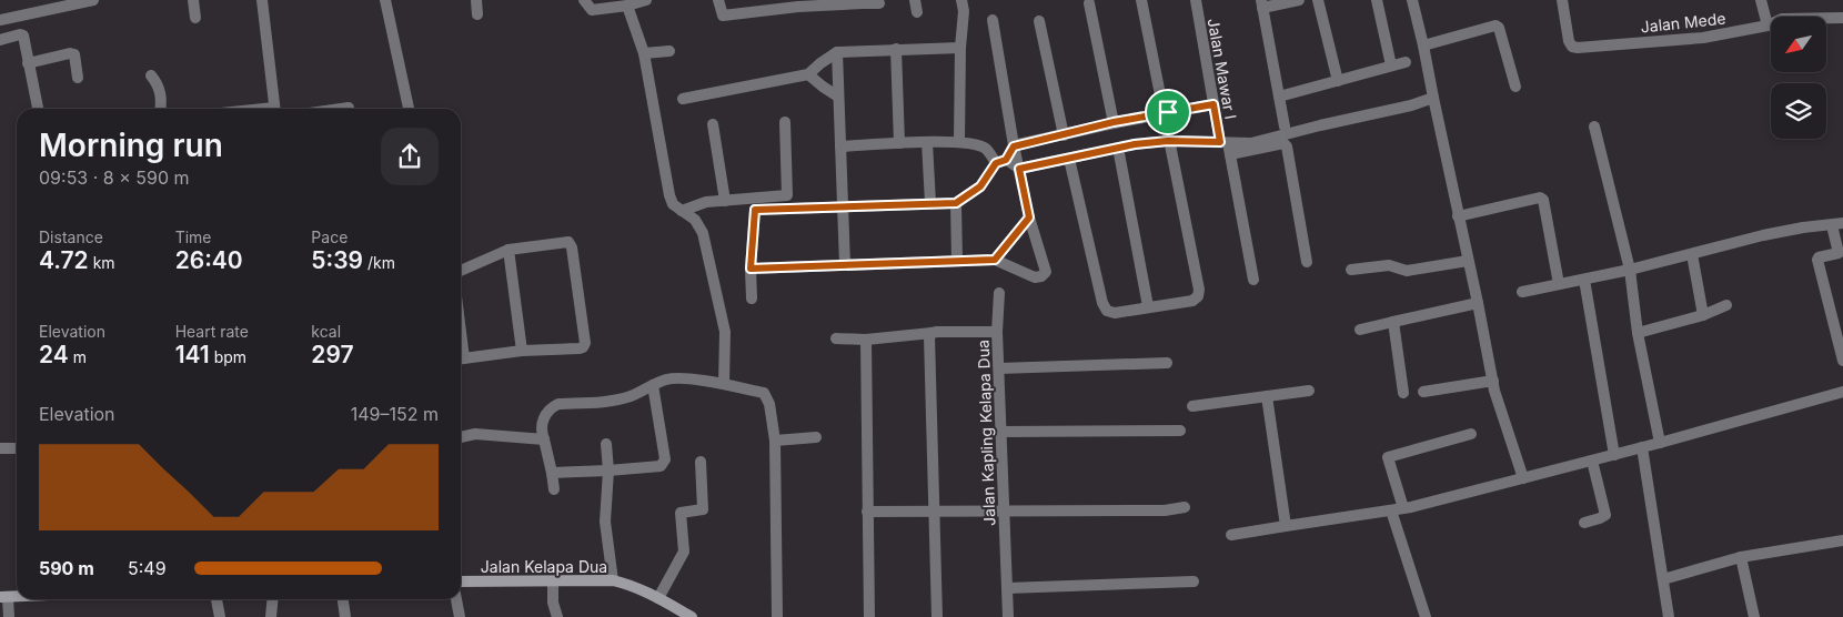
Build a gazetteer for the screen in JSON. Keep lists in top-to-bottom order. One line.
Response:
{"streets":{"main road":["Jalan Kelapa Dua"],"street":["Jalan Mede","Jalan Mawar I","Jalan Kapling Kelapa Dua"]},"north":"bottom left","page":{"heading":["Morning run","09:53 · 8 × 590 m"],"stats":[["Distance","4.72 km"],["Time","26:40"],["Pace","5:39 /km"],["Elevation","24 m"],["Heart rate","141 bpm"],["kcal","297"]],"chart":["Elevation","149–152 m"],"list":[{"name":"590 m","note":"5:49"}]}}
